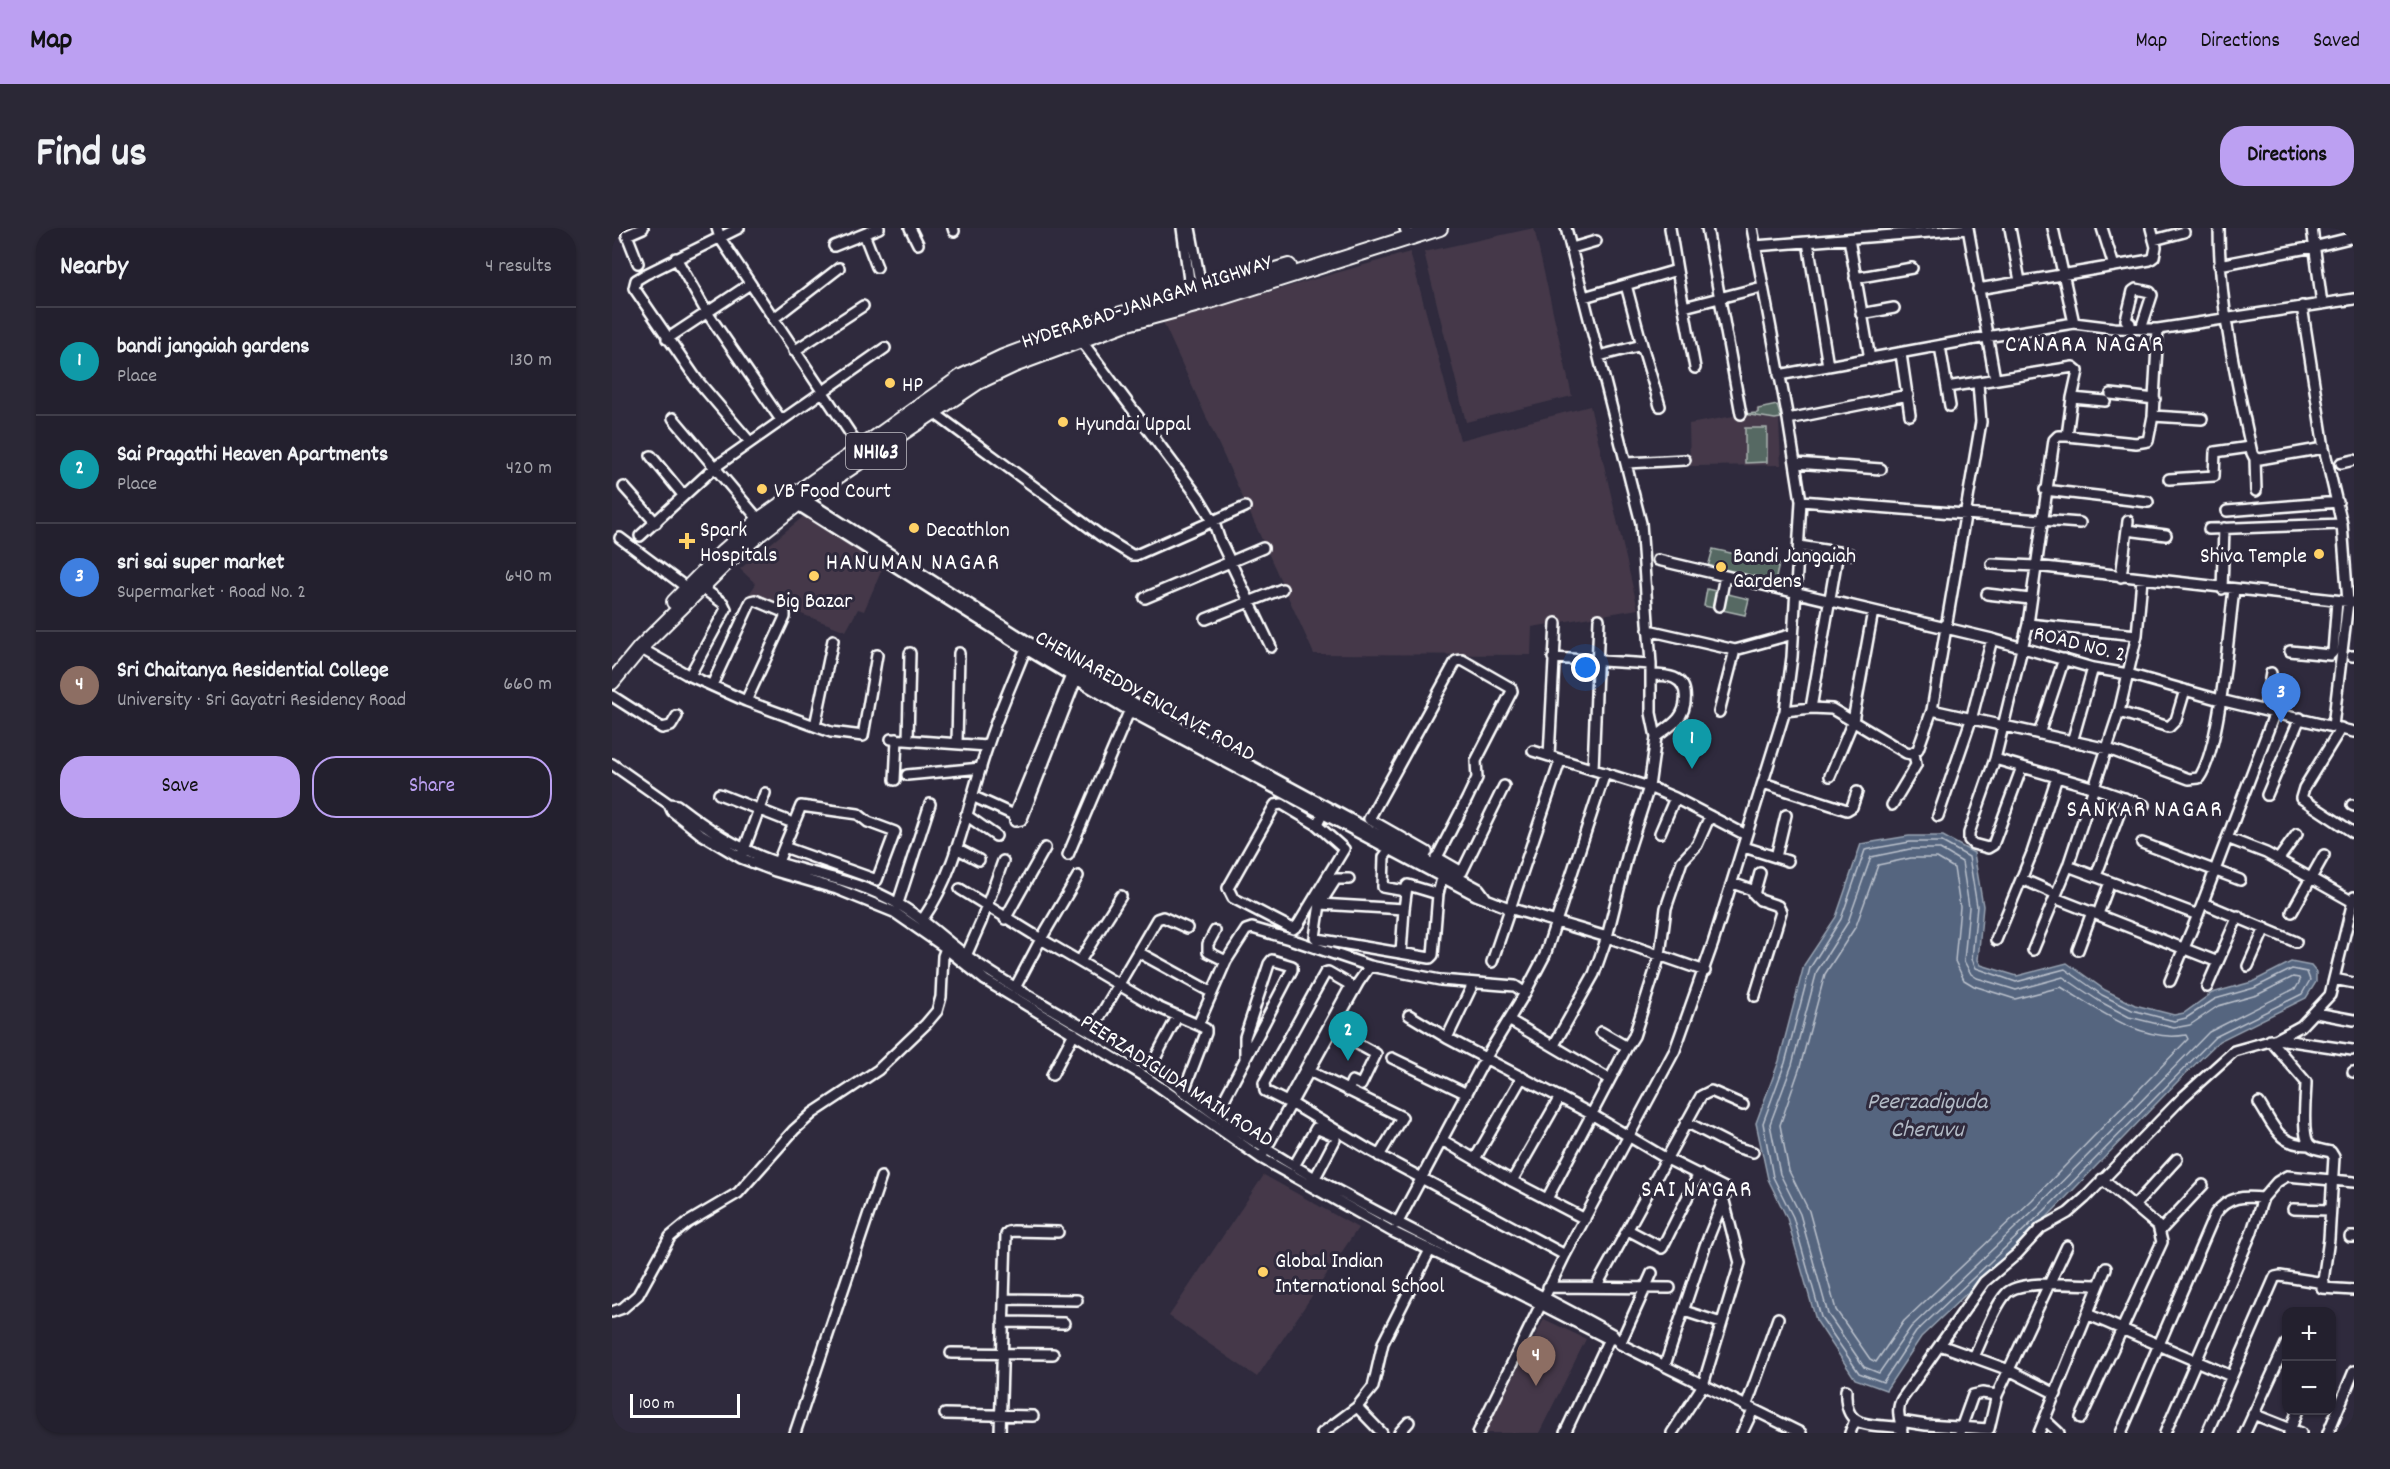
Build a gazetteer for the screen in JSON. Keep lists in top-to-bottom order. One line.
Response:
{"streets":{"highway":["HYDERABAD-JANAGAM HIGHWAY","NH163"],"street":["ROAD NO. 2","CHENNAREDDY ENCLAVE ROAD","PEERZADIGUDA MAIN ROAD"]},"crossings":[["HYDERABAD-JANAGAM HIGHWAY","CHENNAREDDY ENCLAVE ROAD"]],"districts":["CANARA NAGAR","HANUMAN NAGAR","SANKAR NAGAR","SAI NAGAR"],"water":["Peerzadiguda Cheruvu"],"places":{"other":["HP","Hyundai Uppal","VB Food Court","Decathlon","Shiva Temple","Bandi Jangaiah Gardens","Big Bazar","Global Indian International School"],"health":["Spark Hospitals"]},"scale_bar":"100 m","page":{"header":"Map","nav":["Map","Directions","Saved"],"title":"Find us","buttons":["Directions",["Save","Share"]],"heading":["Nearby","4 results"],"list":[{"mark":"1","name":"bandi jangaiah gardens","note":"Place","value":"130 m"},{"mark":"2","name":"Sai Pragathi Heaven Apartments","note":"Place","value":"420 m"},{"mark":"3","name":"sri sai super market","note":"Supermarket · Road No. 2","value":"640 m"},{"mark":"4","name":"Sri Chaitanya Residential College","note":"University · Sri Gayatri Residency Road","value":"660 m"}],"pins":["3","1","2","4"],"map_buttons":["+","−"],"scale":"100 m"}}
